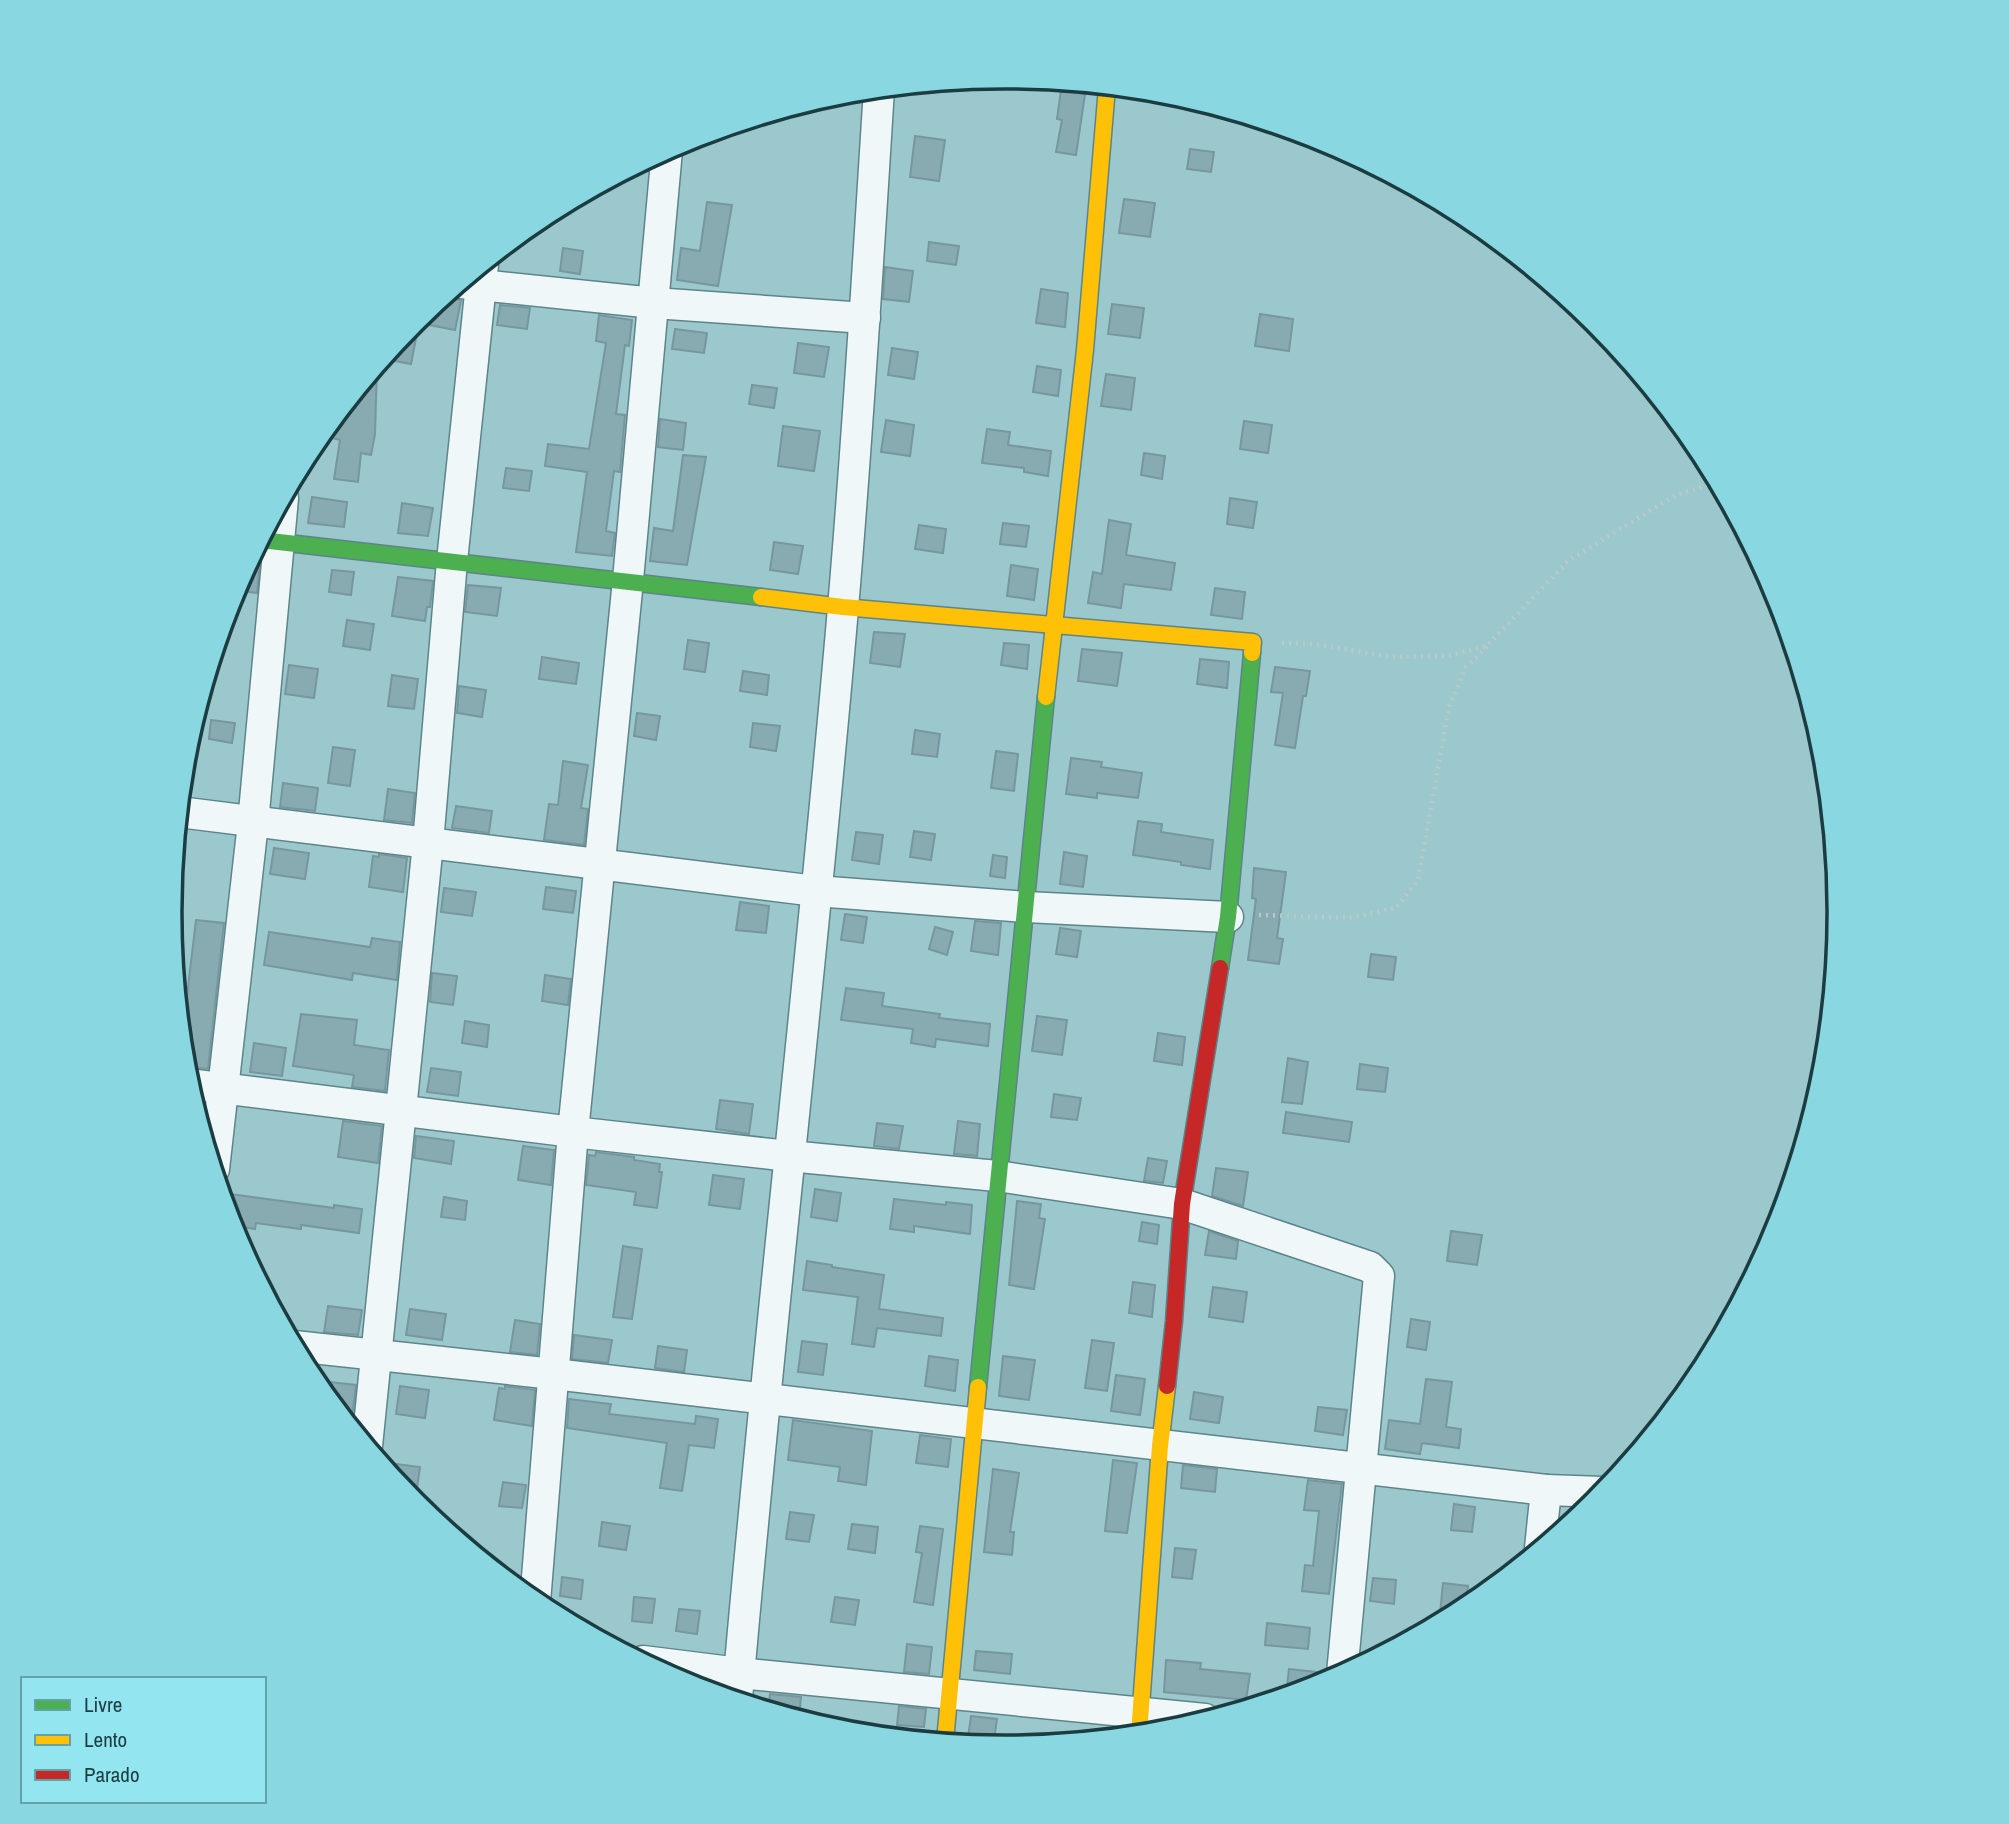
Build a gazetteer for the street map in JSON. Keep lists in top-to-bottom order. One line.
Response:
{"legend":["Livre","Lento","Parado"]}
